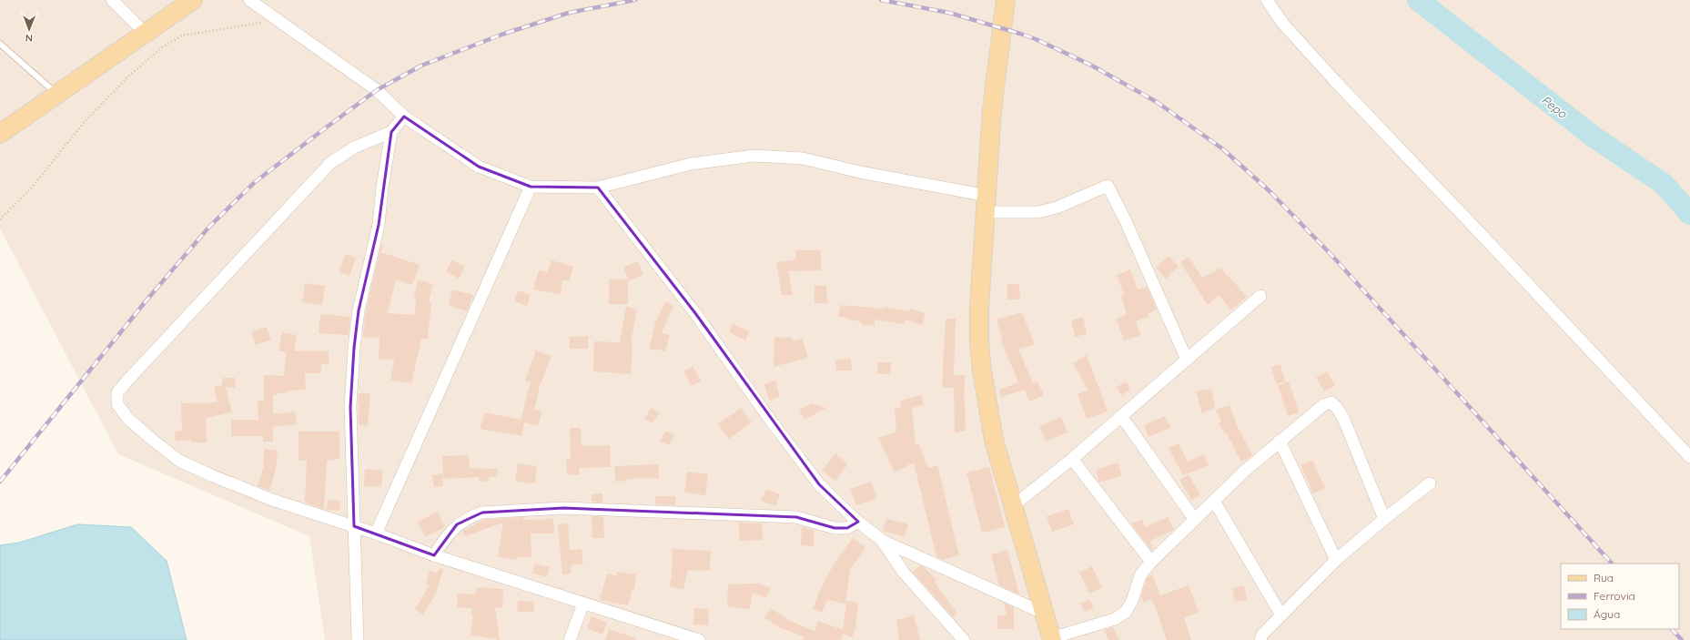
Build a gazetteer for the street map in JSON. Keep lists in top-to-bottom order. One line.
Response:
{"water":["Pepo"],"legend":["Rua","Ferrovia","Água"],"north":"bottom"}
